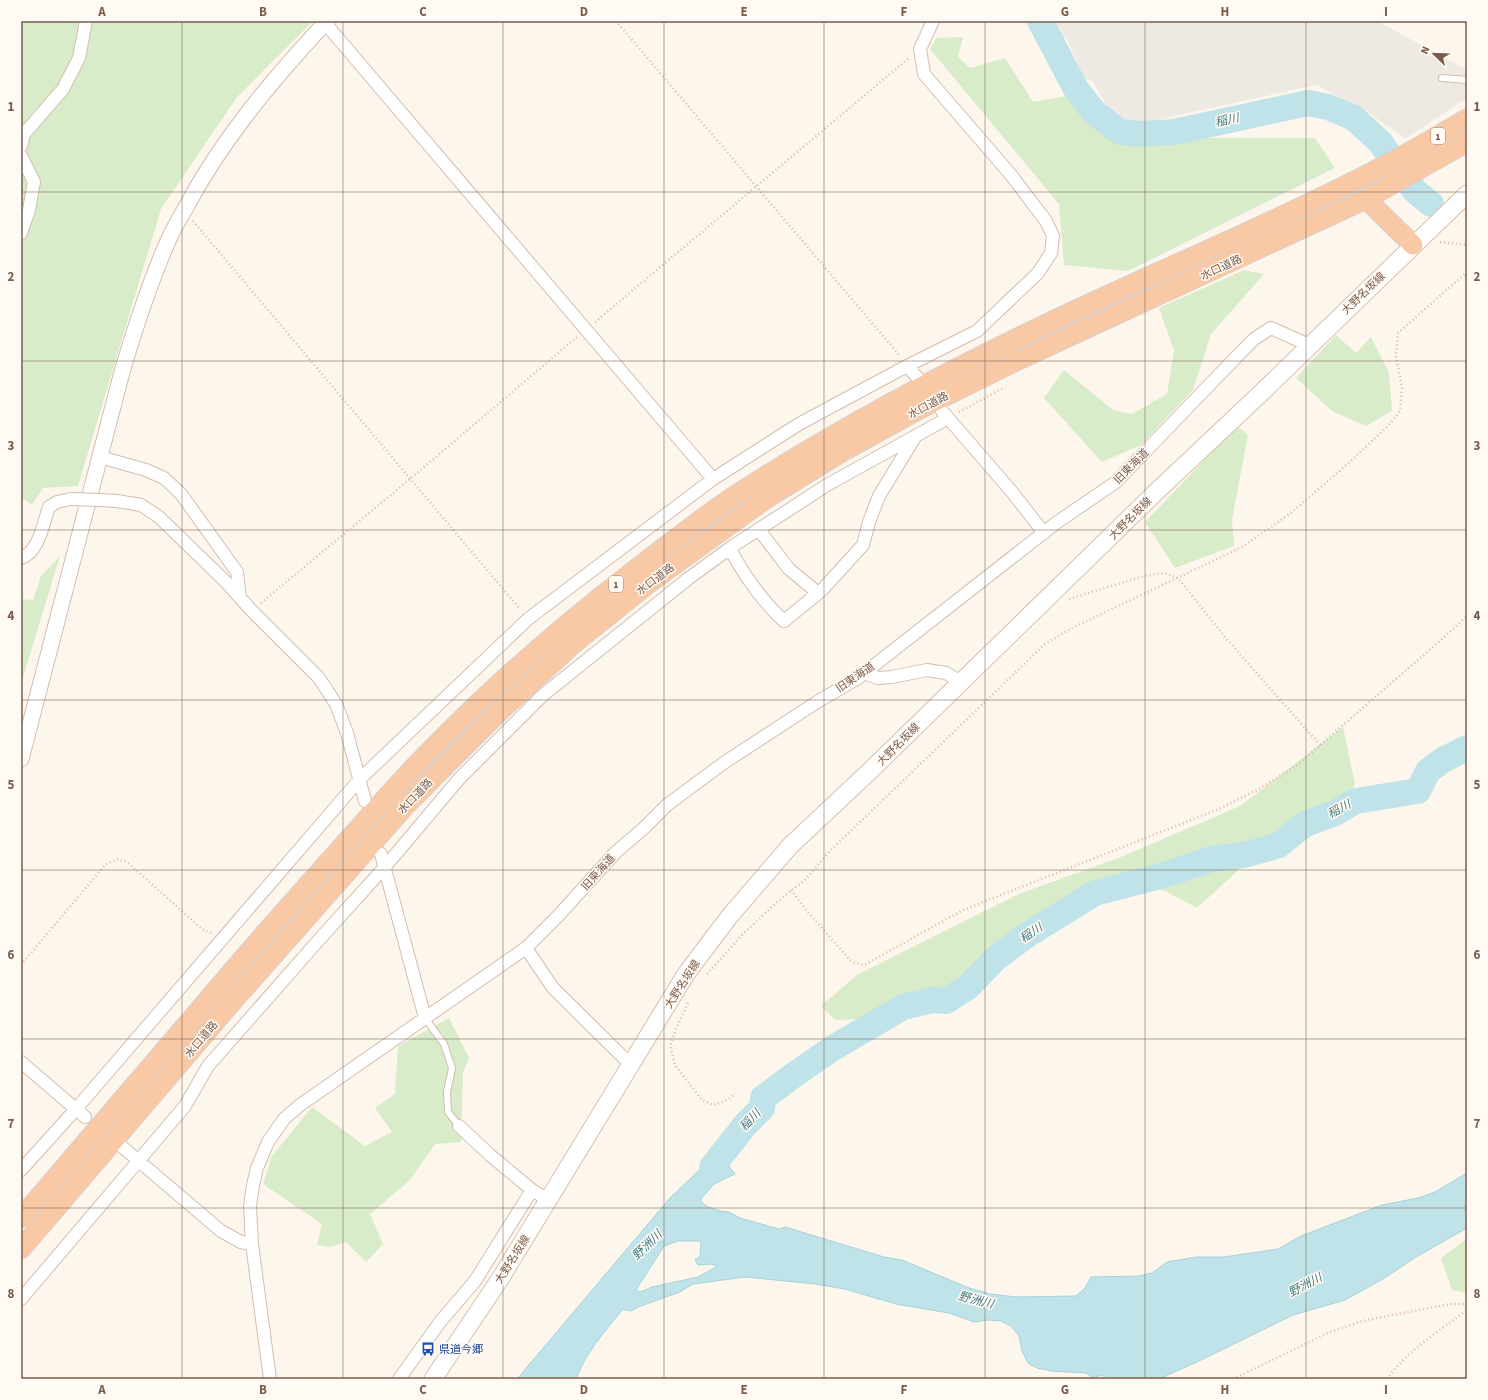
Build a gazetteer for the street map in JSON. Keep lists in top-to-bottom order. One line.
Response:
{"streets":{"highway":["1","水口道路"],"main road":["大野名坂線"],"street":["旧東海道"]},"crossings":[["大野名坂線","旧東海道"]],"water":["稲川","野洲川"],"places":{"bus stop":["県道今郷"]},"north":"top left","grid":{"columns":["A","B","C","D","E","F","G","H","I"],"rows":["1","2","3","4","5","6","7","8"]}}
